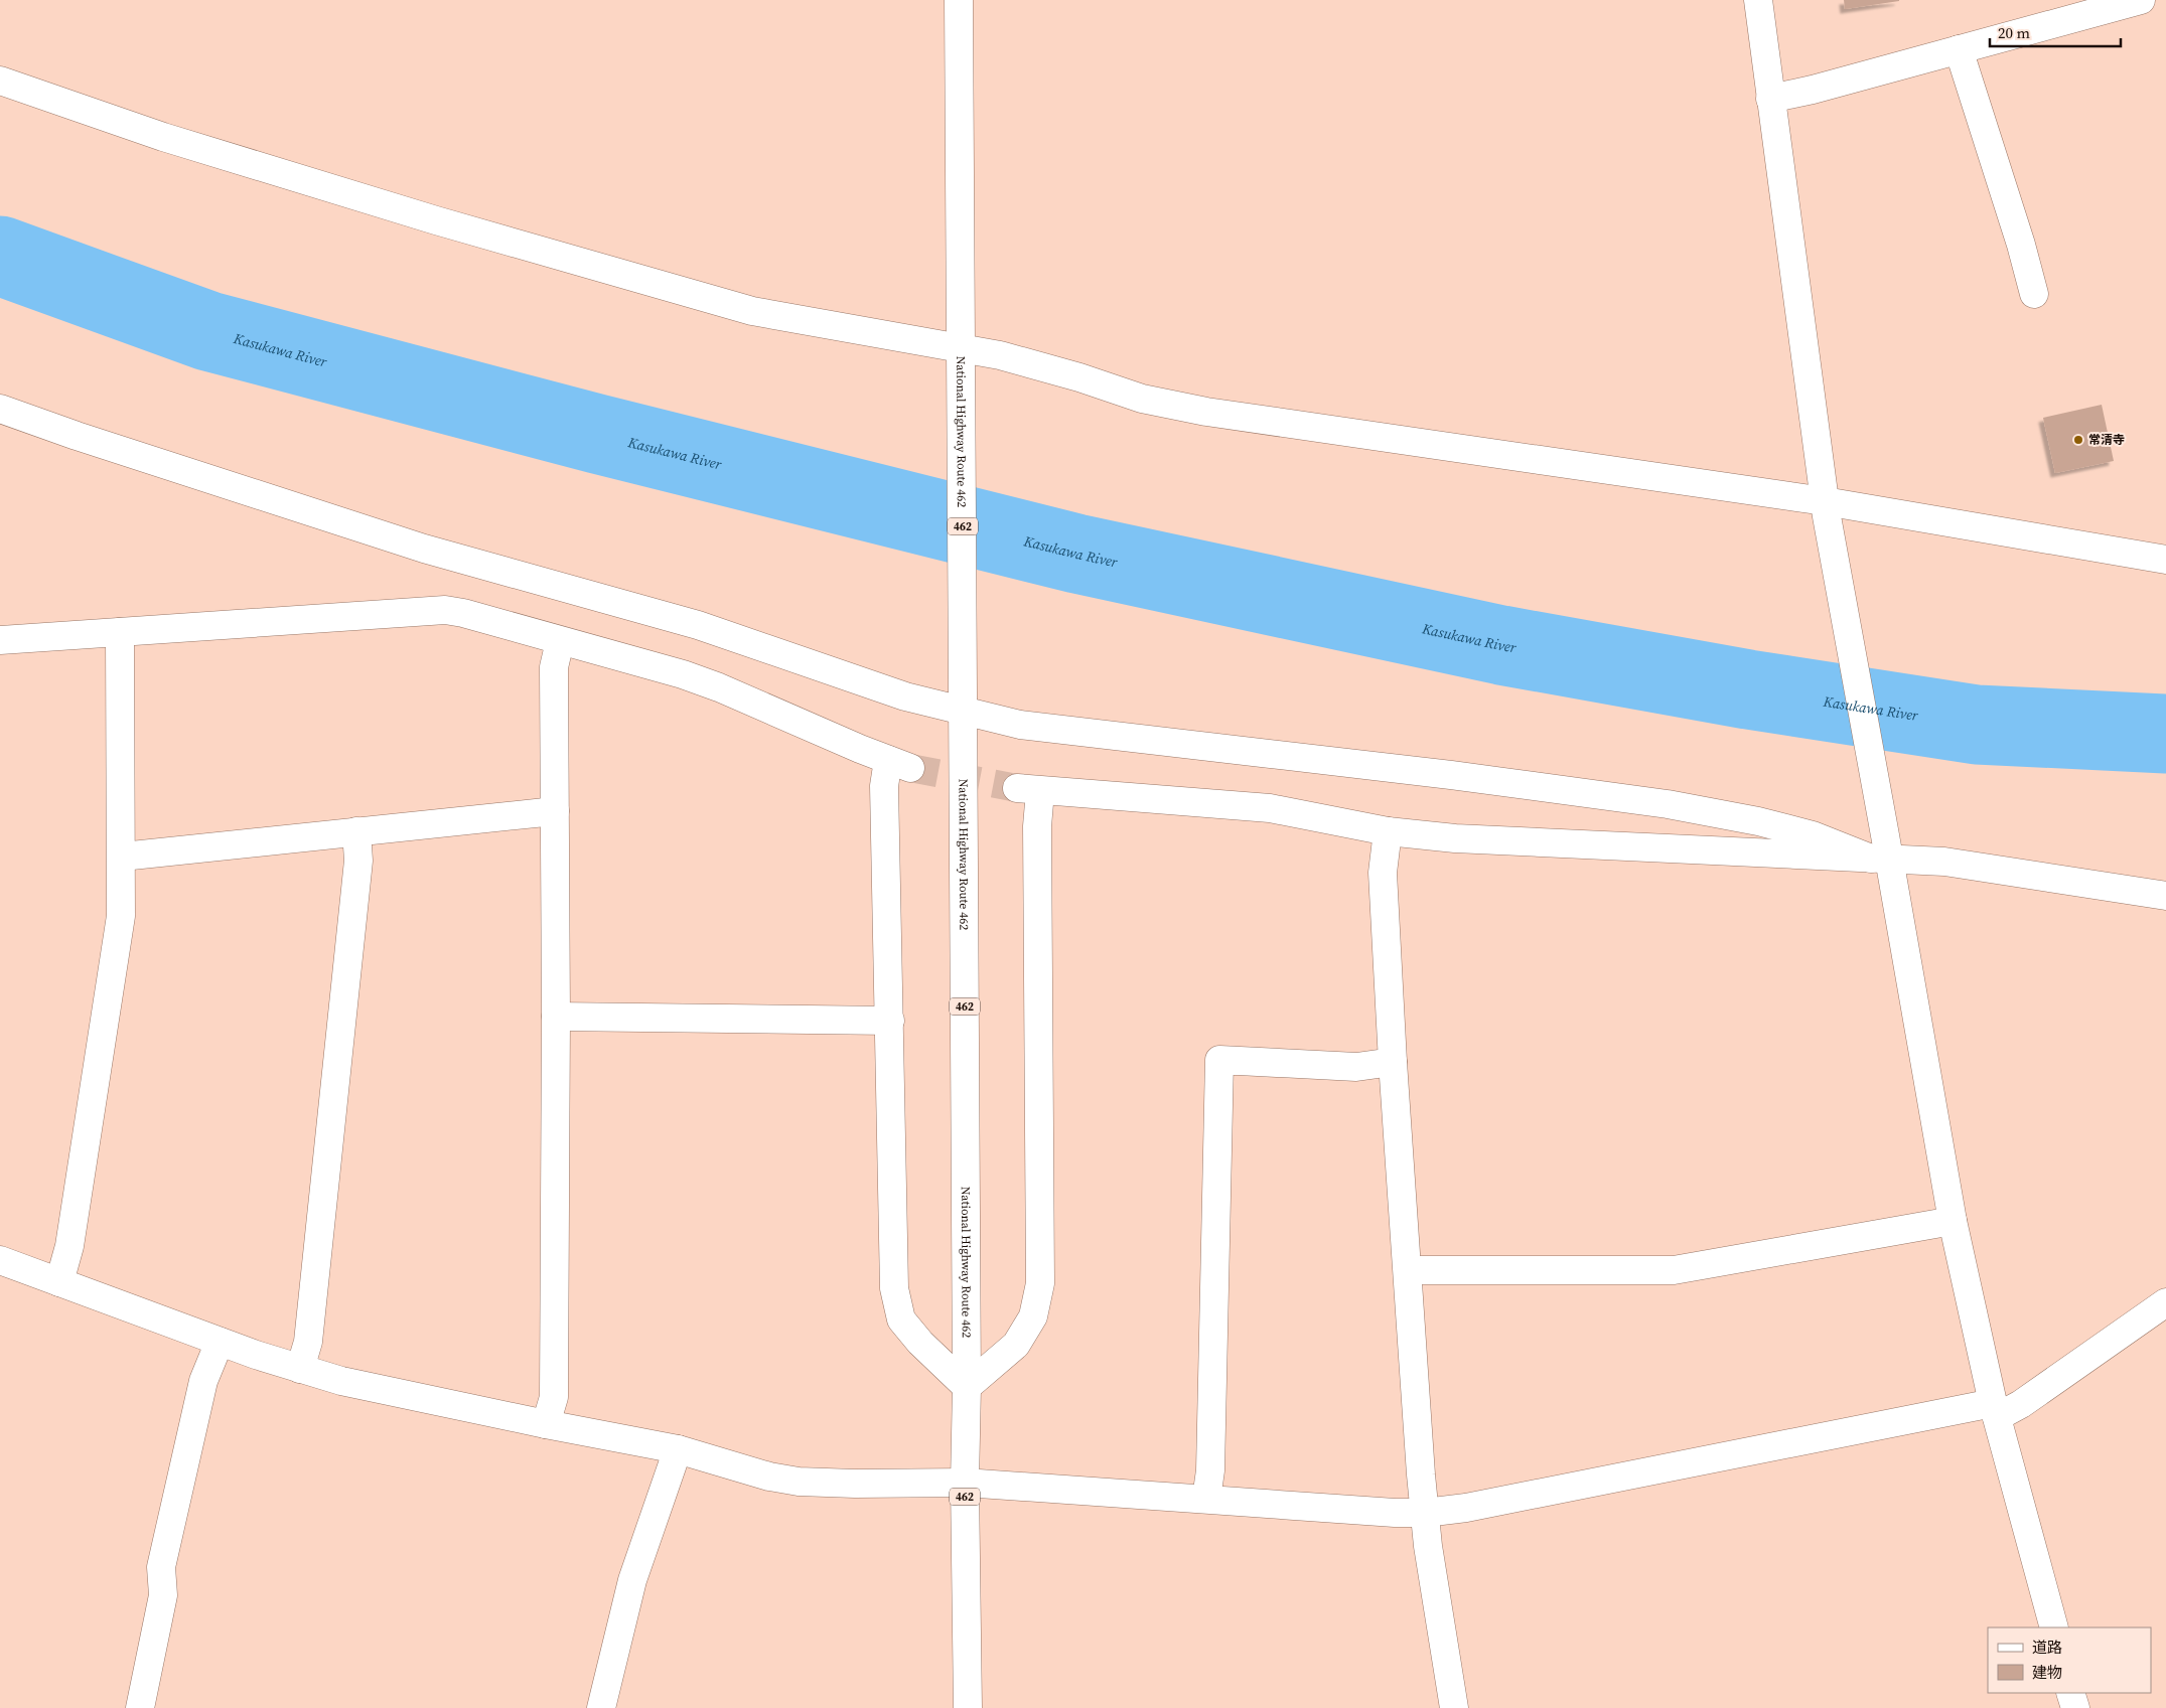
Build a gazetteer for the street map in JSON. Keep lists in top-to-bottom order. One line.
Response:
{"streets":{"main road":["National Highway Route 462","462"]},"water":["Kasukawa River"],"places":["常清寺"],"legend":["道路","建物"],"scale_bar":"20 m"}
